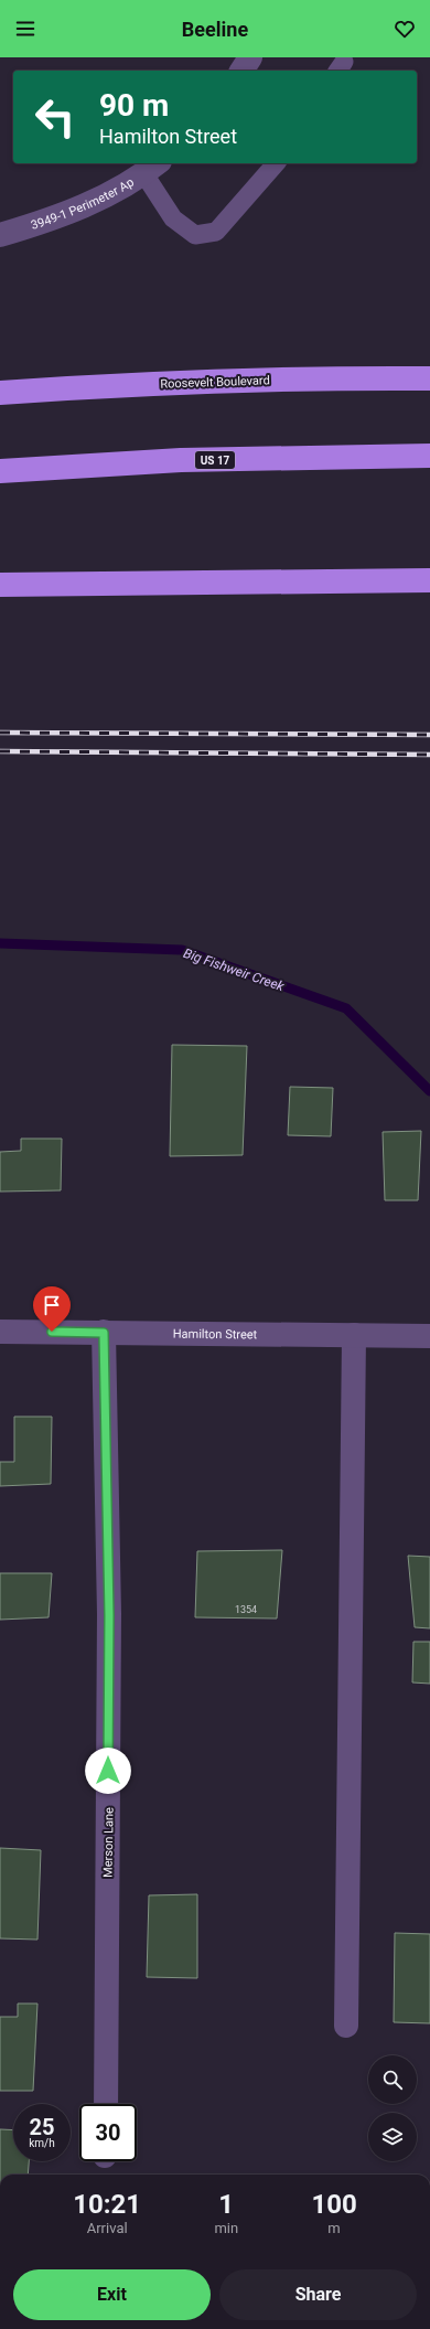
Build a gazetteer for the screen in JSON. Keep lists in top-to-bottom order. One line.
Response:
{"streets":{"highway":["Roosevelt Boulevard","US 17"],"street":["3949-1 Perimeter Ap","Hamilton Street","Merson Lane"]},"crossings":[["Hamilton Street","Merson Lane"]],"water":["Big Fishweir Creek"],"house_numbers":["1354"],"page":{"header":"Beeline","turn":["90 m","Hamilton Street"],"speed":"25 km/h","limit":"30","eta":["10:21","Arrival","1","min","100","m"],"buttons":["Exit","Share"]}}
